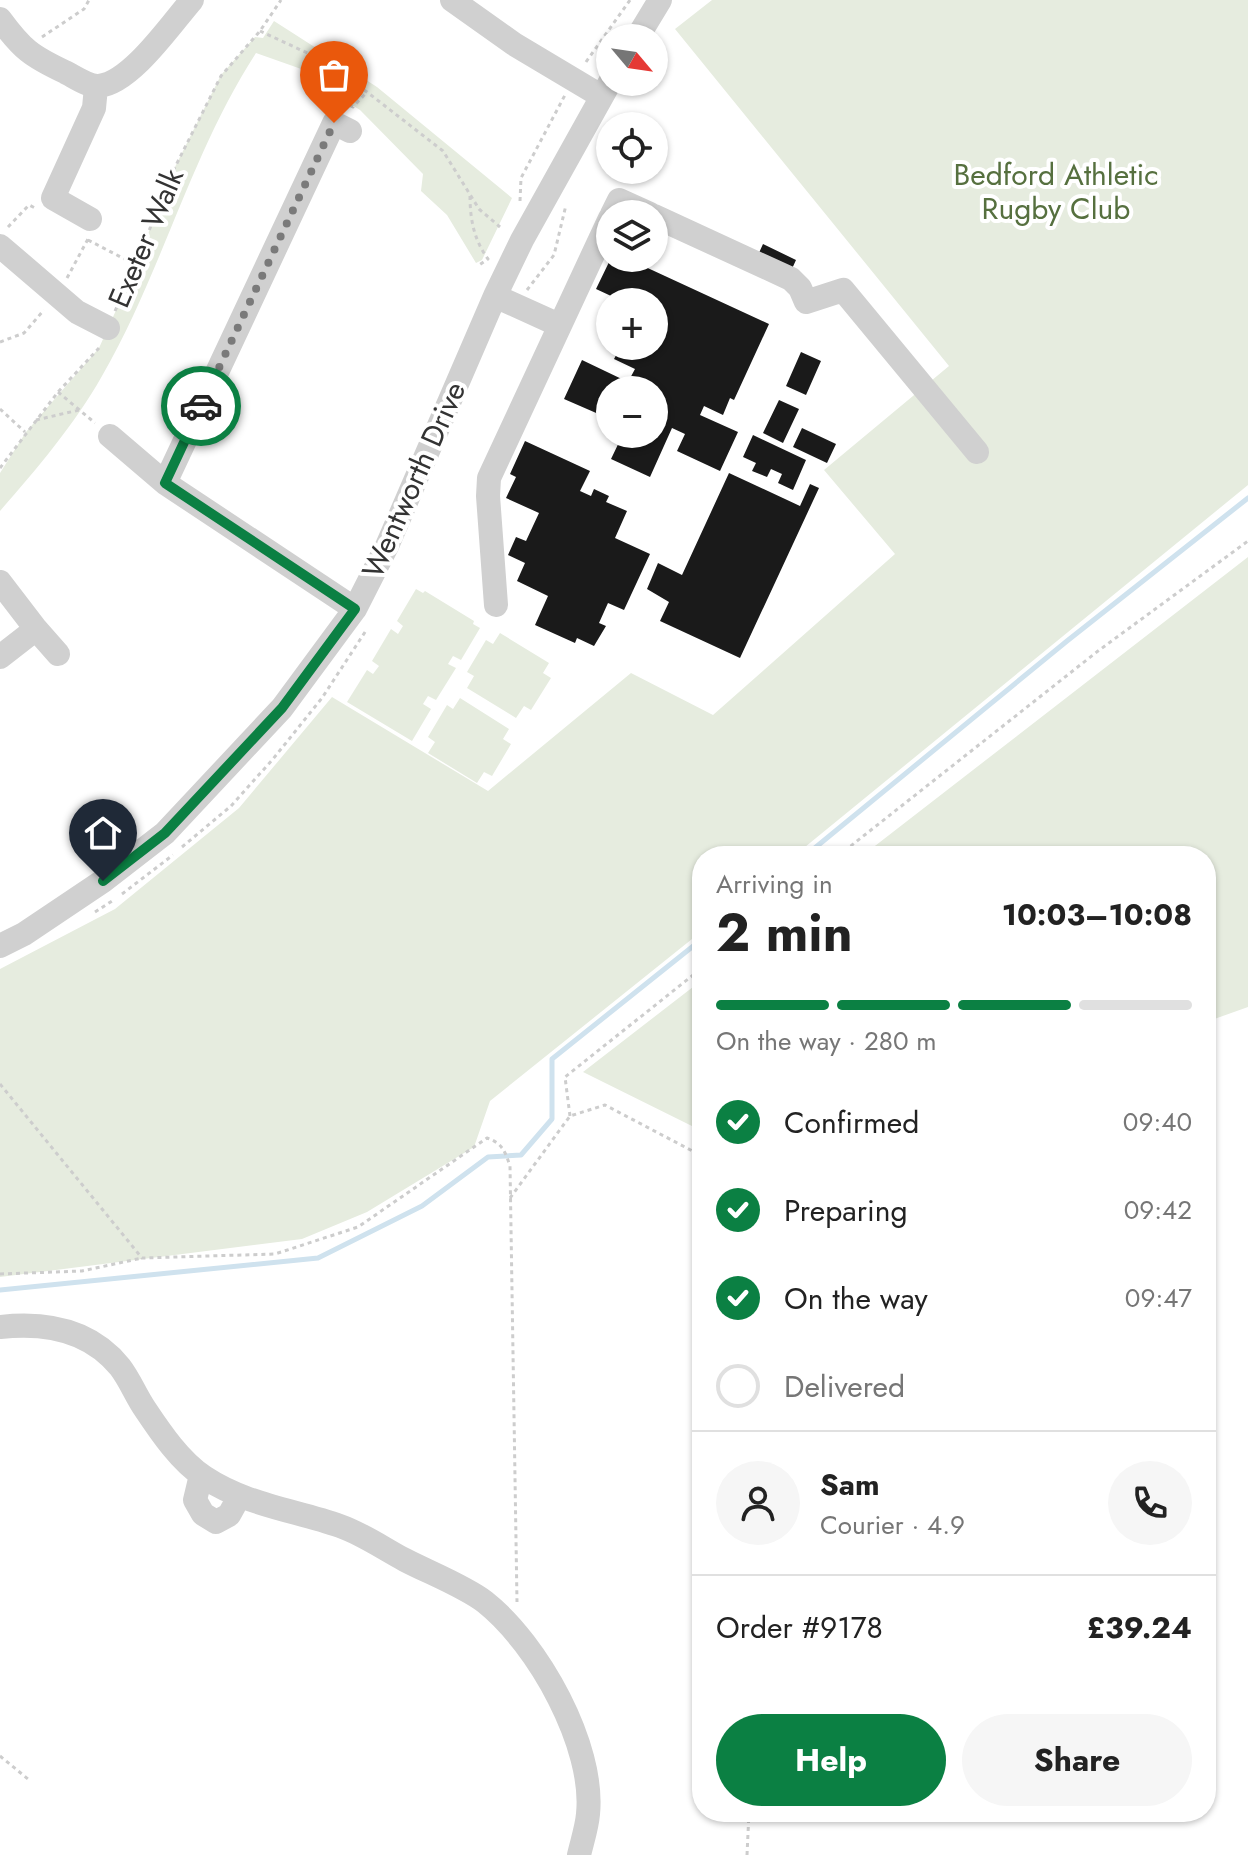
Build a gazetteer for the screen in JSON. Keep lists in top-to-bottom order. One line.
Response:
{"streets":{"street":["Wentworth Drive"],"path":["Exeter Walk"]},"parks":["Bedford Athletic Rugby Club"],"north":"bottom right","page":{"map_buttons":["+","−"],"heading":["2 min","Arriving in","10:03–10:08"],"panel":["Sam","Courier · 4.9","Order #9178","£39.24"],"bar":"On the way · 280 m","list":[["Confirmed","09:40"],["Preparing","09:42"],["On the way","09:47"],"Delivered"],"buttons":["Help","Share"]}}
